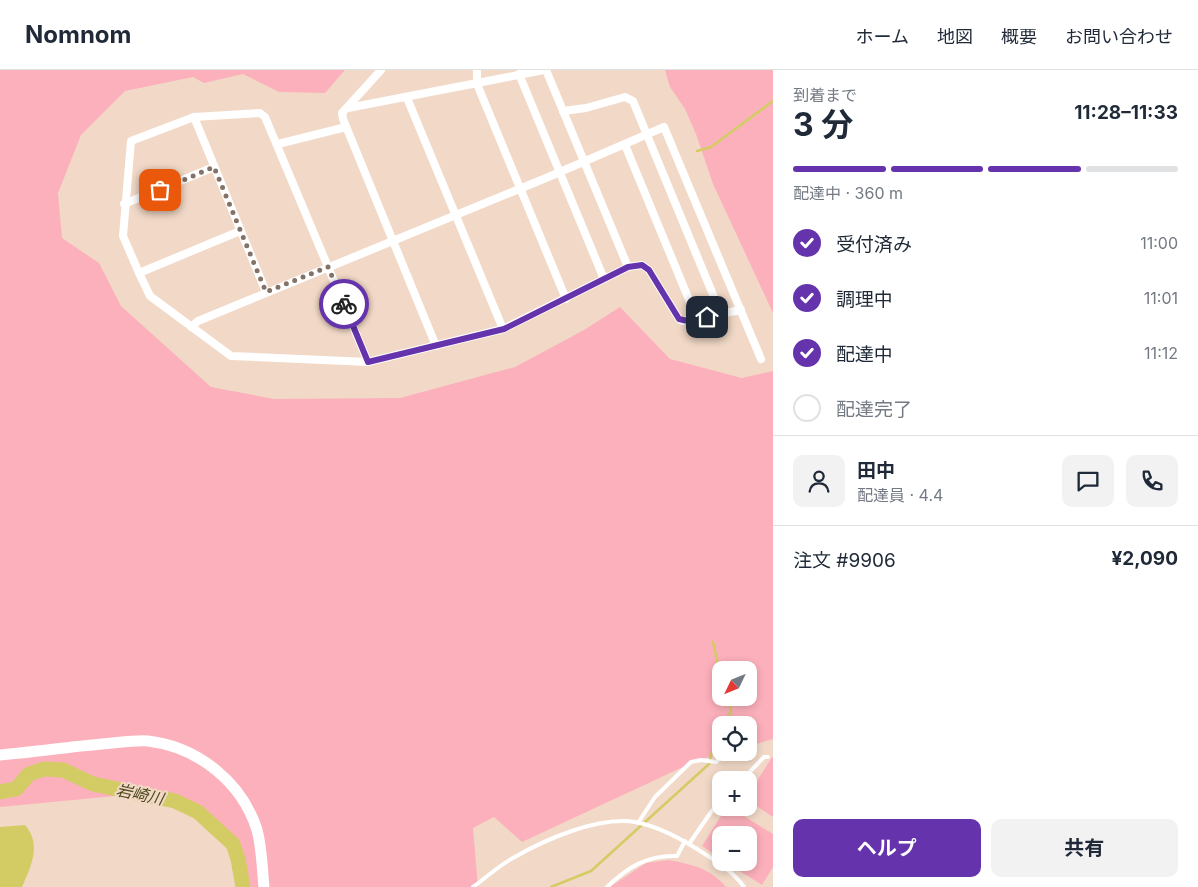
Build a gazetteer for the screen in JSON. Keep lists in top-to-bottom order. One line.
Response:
{"water":["岩崎川"],"north":"bottom left","page":{"header":"Nomnom","nav":["ホーム","地図","概要","お問い合わせ"],"heading":["3 分","到着まで","11:28–11:33"],"panel":["田中","配達員 · 4.4","注文 #9906","¥2,090"],"bar":"配達中 · 360 m","list":[["受付済み","11:00"],["調理中","11:01"],["配達中","11:12"],"配達完了"],"map_buttons":["+","−"],"buttons":["ヘルプ","共有"]}}
